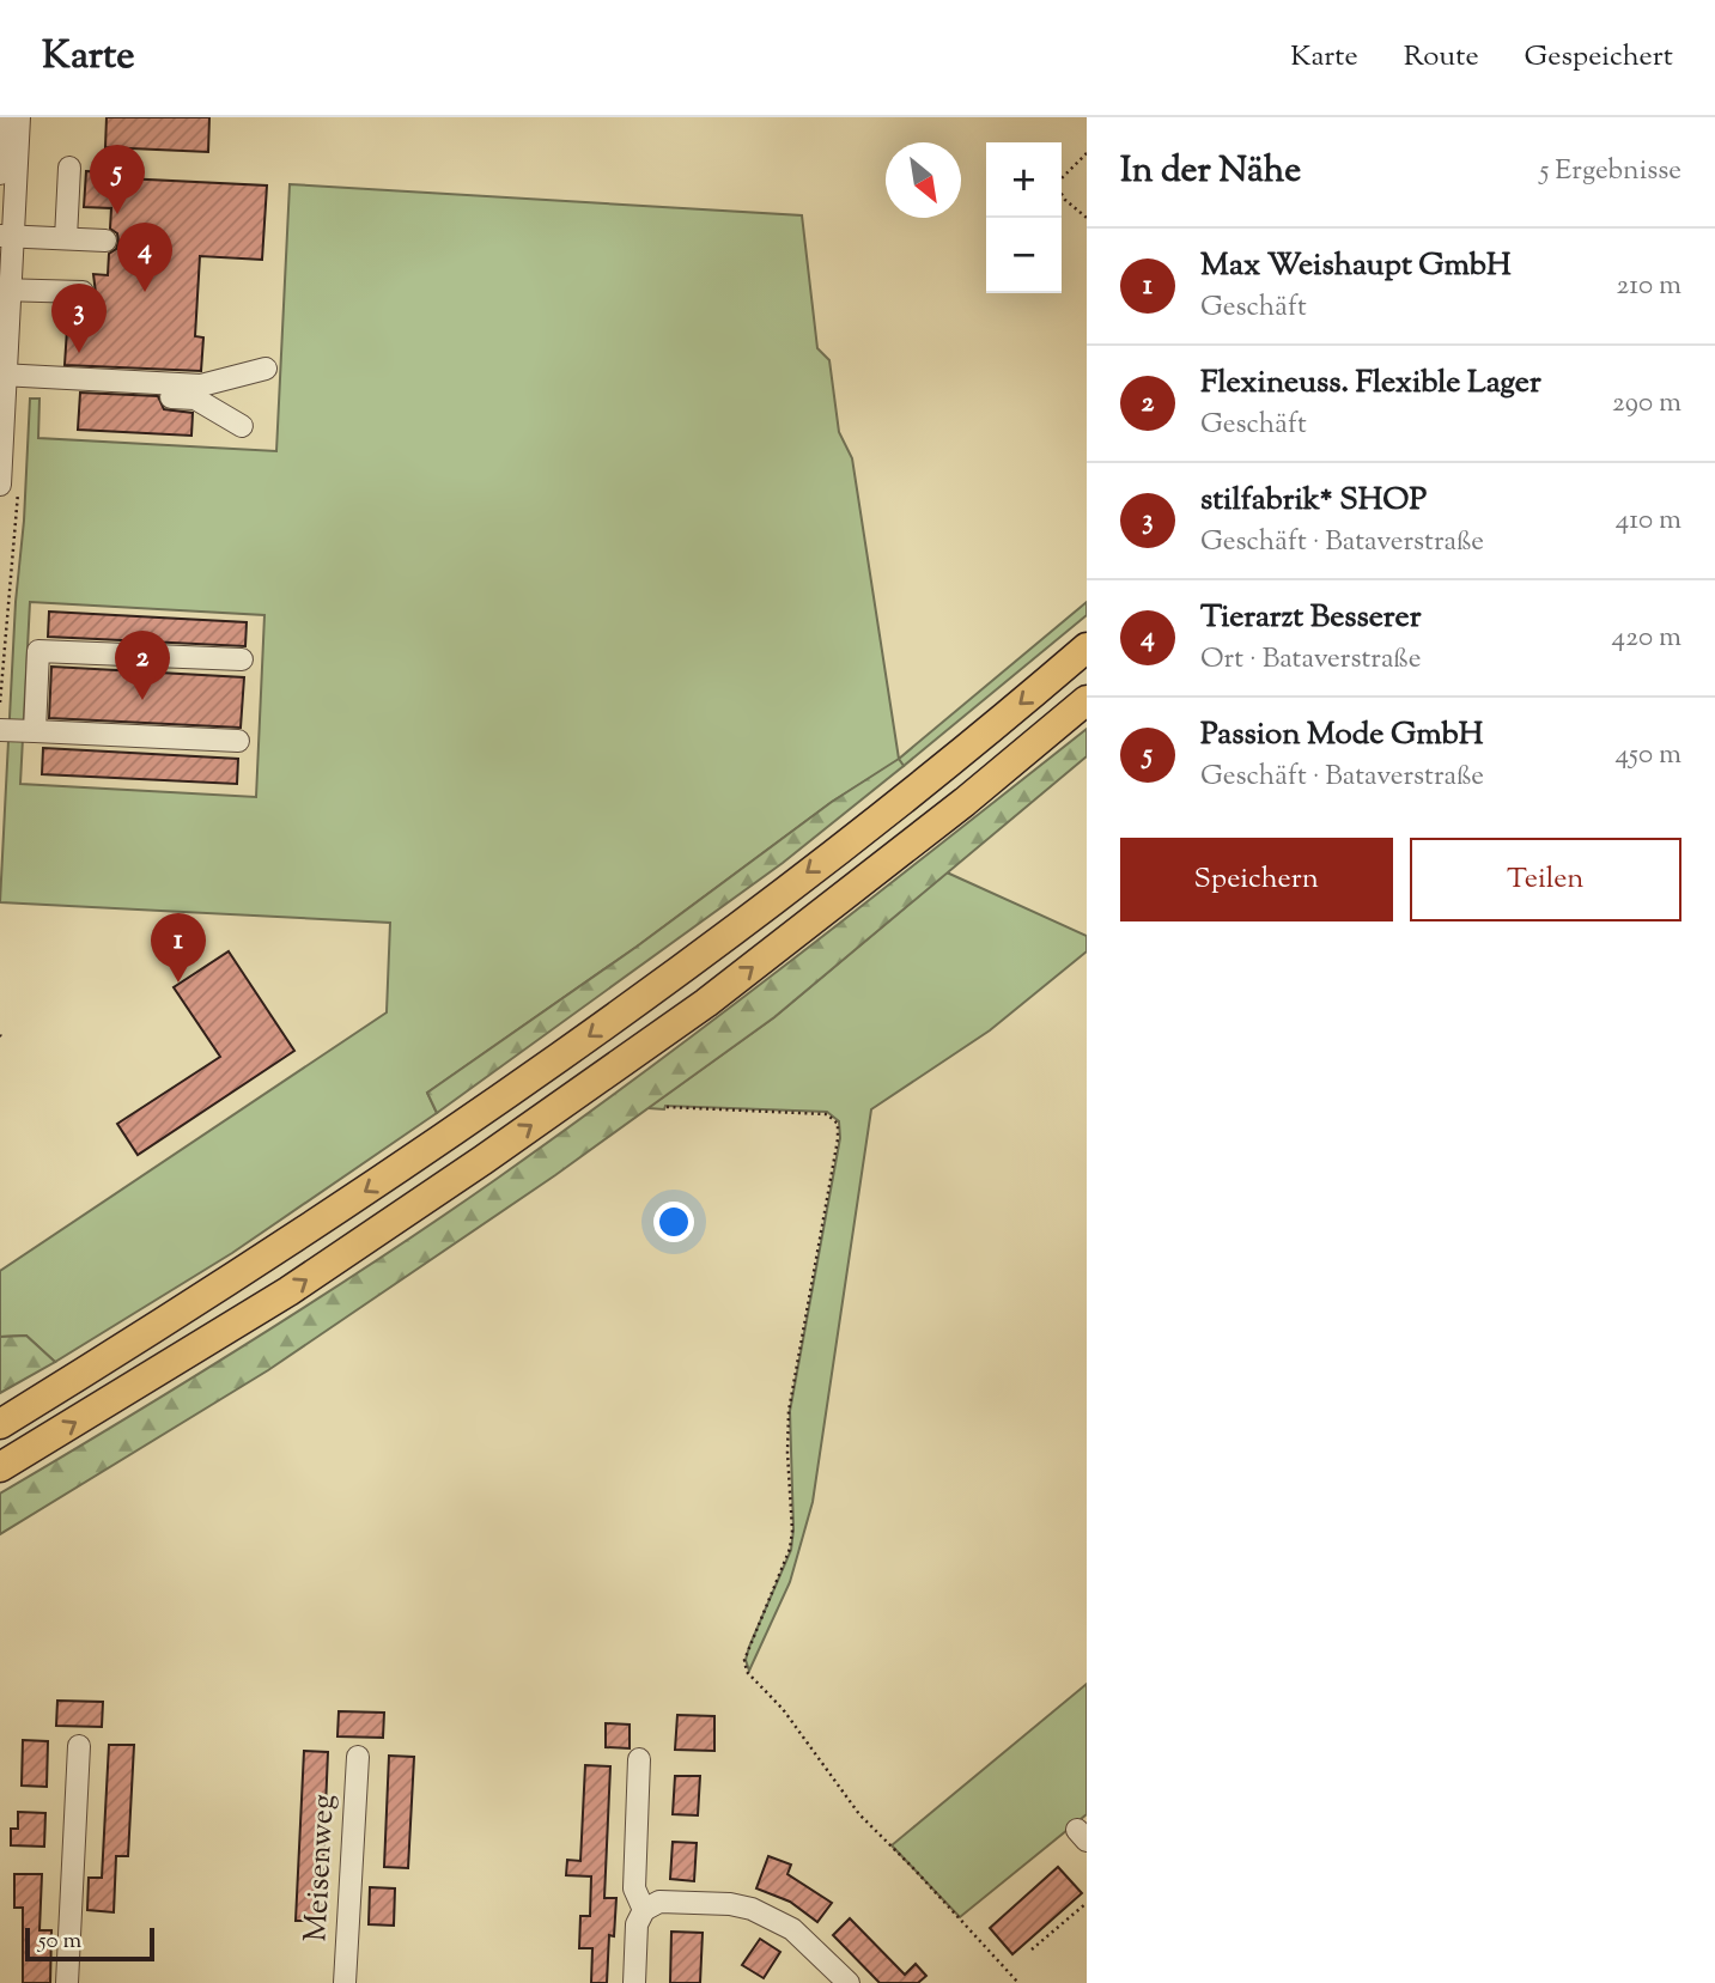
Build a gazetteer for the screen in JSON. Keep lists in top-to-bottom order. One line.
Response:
{"streets":{"street":["Meisenweg"]},"scale_bar":"50 m","north":"bottom right","page":{"header":"Karte","nav":["Karte","Route","Gespeichert"],"heading":["In der Nähe","5 Ergebnisse"],"map_buttons":["+","−"],"pins":["5","4","3","2","1"],"list":[{"mark":"1","name":"Max Weishaupt GmbH","note":"Geschäft","value":"210 m"},{"mark":"2","name":"Flexineuss. Flexible Lager","note":"Geschäft","value":"290 m"},{"mark":"3","name":"stilfabrik* SHOP","note":"Geschäft · Bataverstraße","value":"410 m"},{"mark":"4","name":"Tierarzt Besserer","note":"Ort · Bataverstraße","value":"420 m"},{"mark":"5","name":"Passion Mode GmbH","note":"Geschäft · Bataverstraße","value":"450 m"}],"buttons":["Speichern","Teilen"],"scale":"50 m"}}
